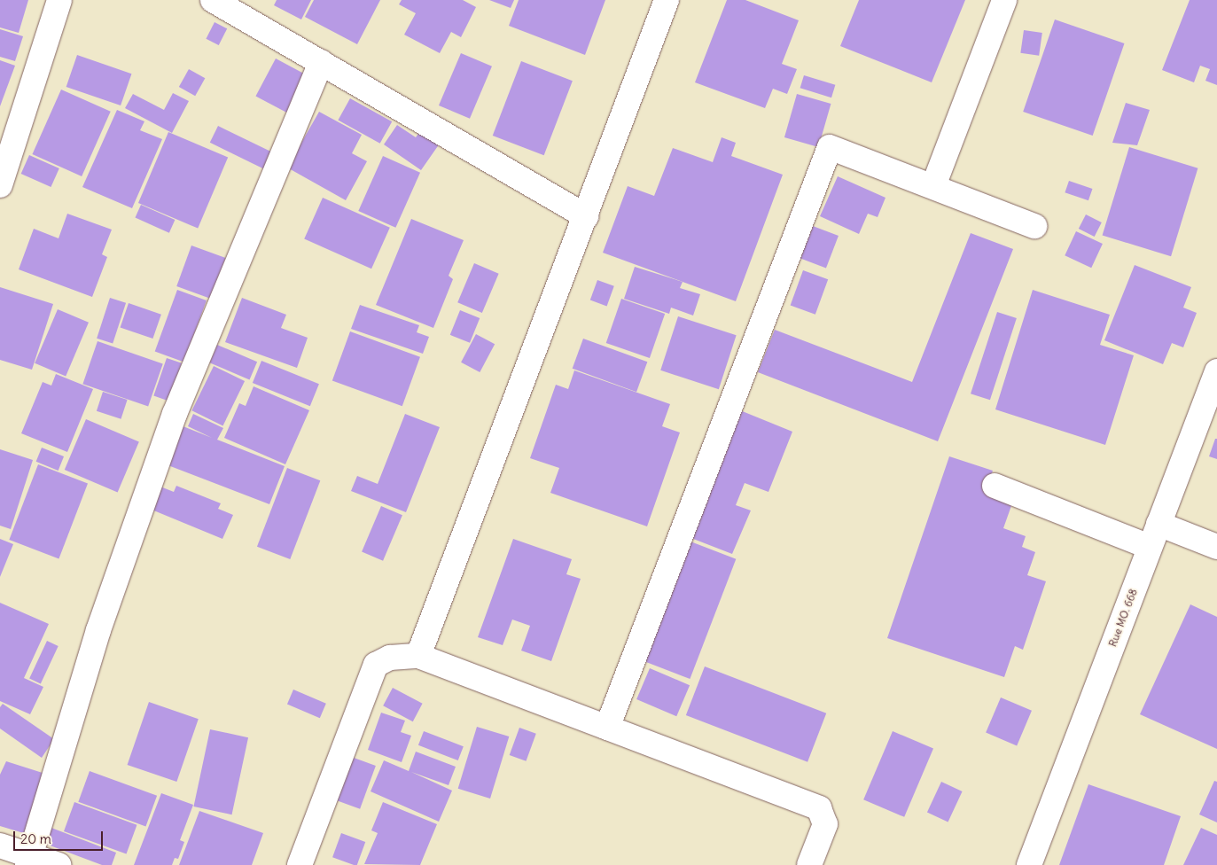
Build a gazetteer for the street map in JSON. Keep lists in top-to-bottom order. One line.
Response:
{"streets":{"street":["Rue MO. 668"]},"scale_bar":"20 m"}
